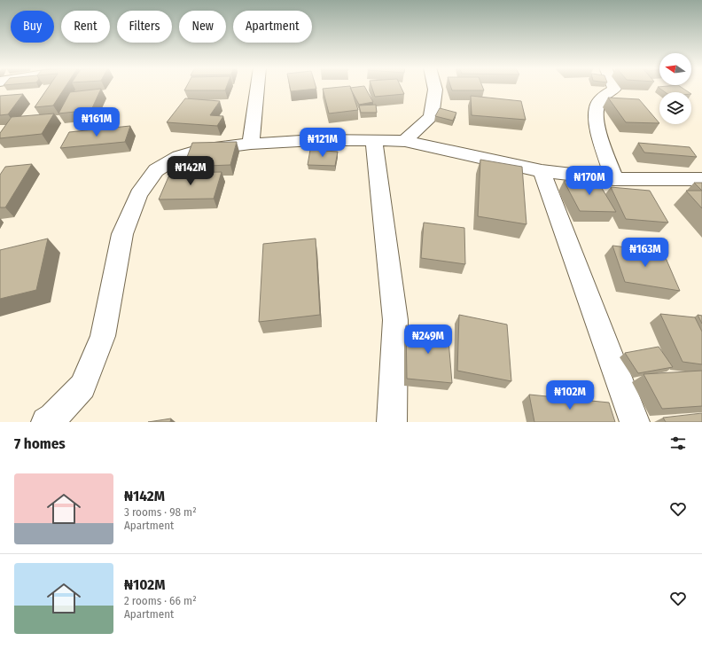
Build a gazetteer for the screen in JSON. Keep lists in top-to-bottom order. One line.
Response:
{"north":"left","page":{"chip":["Buy","Rent","Filters","New","Apartment"],"price":["₦161M","₦121M","₦142M","₦170M","₦163M","₦249M","₦102M"],"heading":"7 homes","list":[{"name":"₦142M","note":"3 rooms · 98 m² · Apartment"},{"name":"₦102M","note":"2 rooms · 66 m² · Apartment"}]}}
